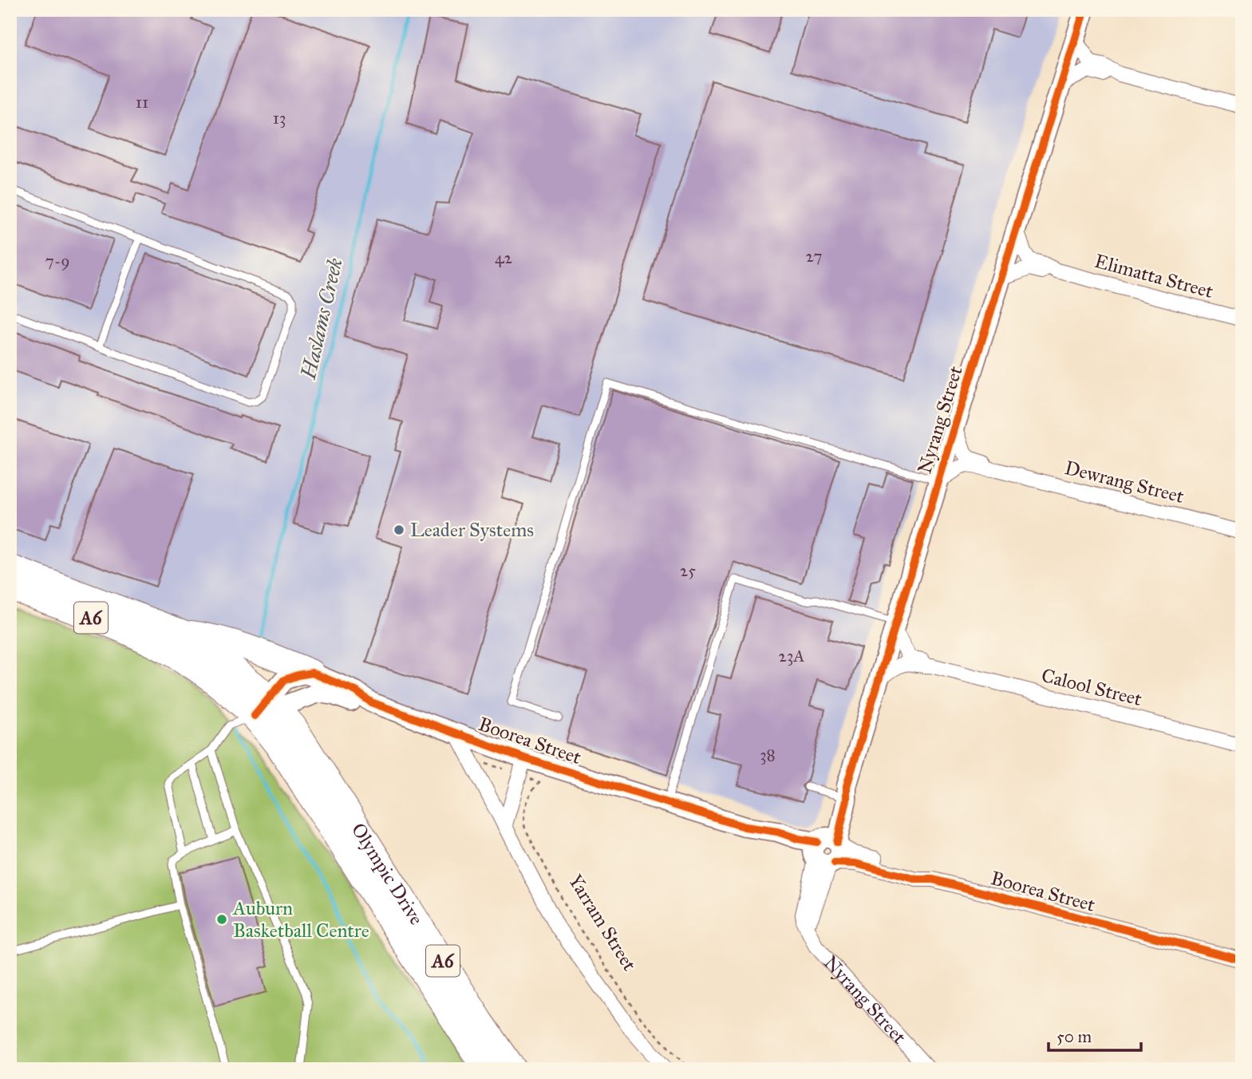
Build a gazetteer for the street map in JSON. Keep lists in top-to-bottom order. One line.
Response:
{"streets":{"highway":["A6","Olympic Drive"],"street":["Elimatta Street","Nyrang Street","Dewrang Street","Calool Street","Boorea Street","Yarram Street"]},"crossings":[["Elimatta Street","Nyrang Street"],["Nyrang Street","Dewrang Street"],["Nyrang Street","Calool Street"],["Nyrang Street","Boorea Street"],["A6","Boorea Street"],["A6","Olympic Drive"],["Boorea Street","Olympic Drive"],["Boorea Street","Yarram Street"]],"water":["Haslams Creek"],"places":["Leader Systems","Auburn Basketball Centre"],"house_numbers":["11","13","27","42","7-9","25","23A","38"],"scale_bar":"50 m"}
